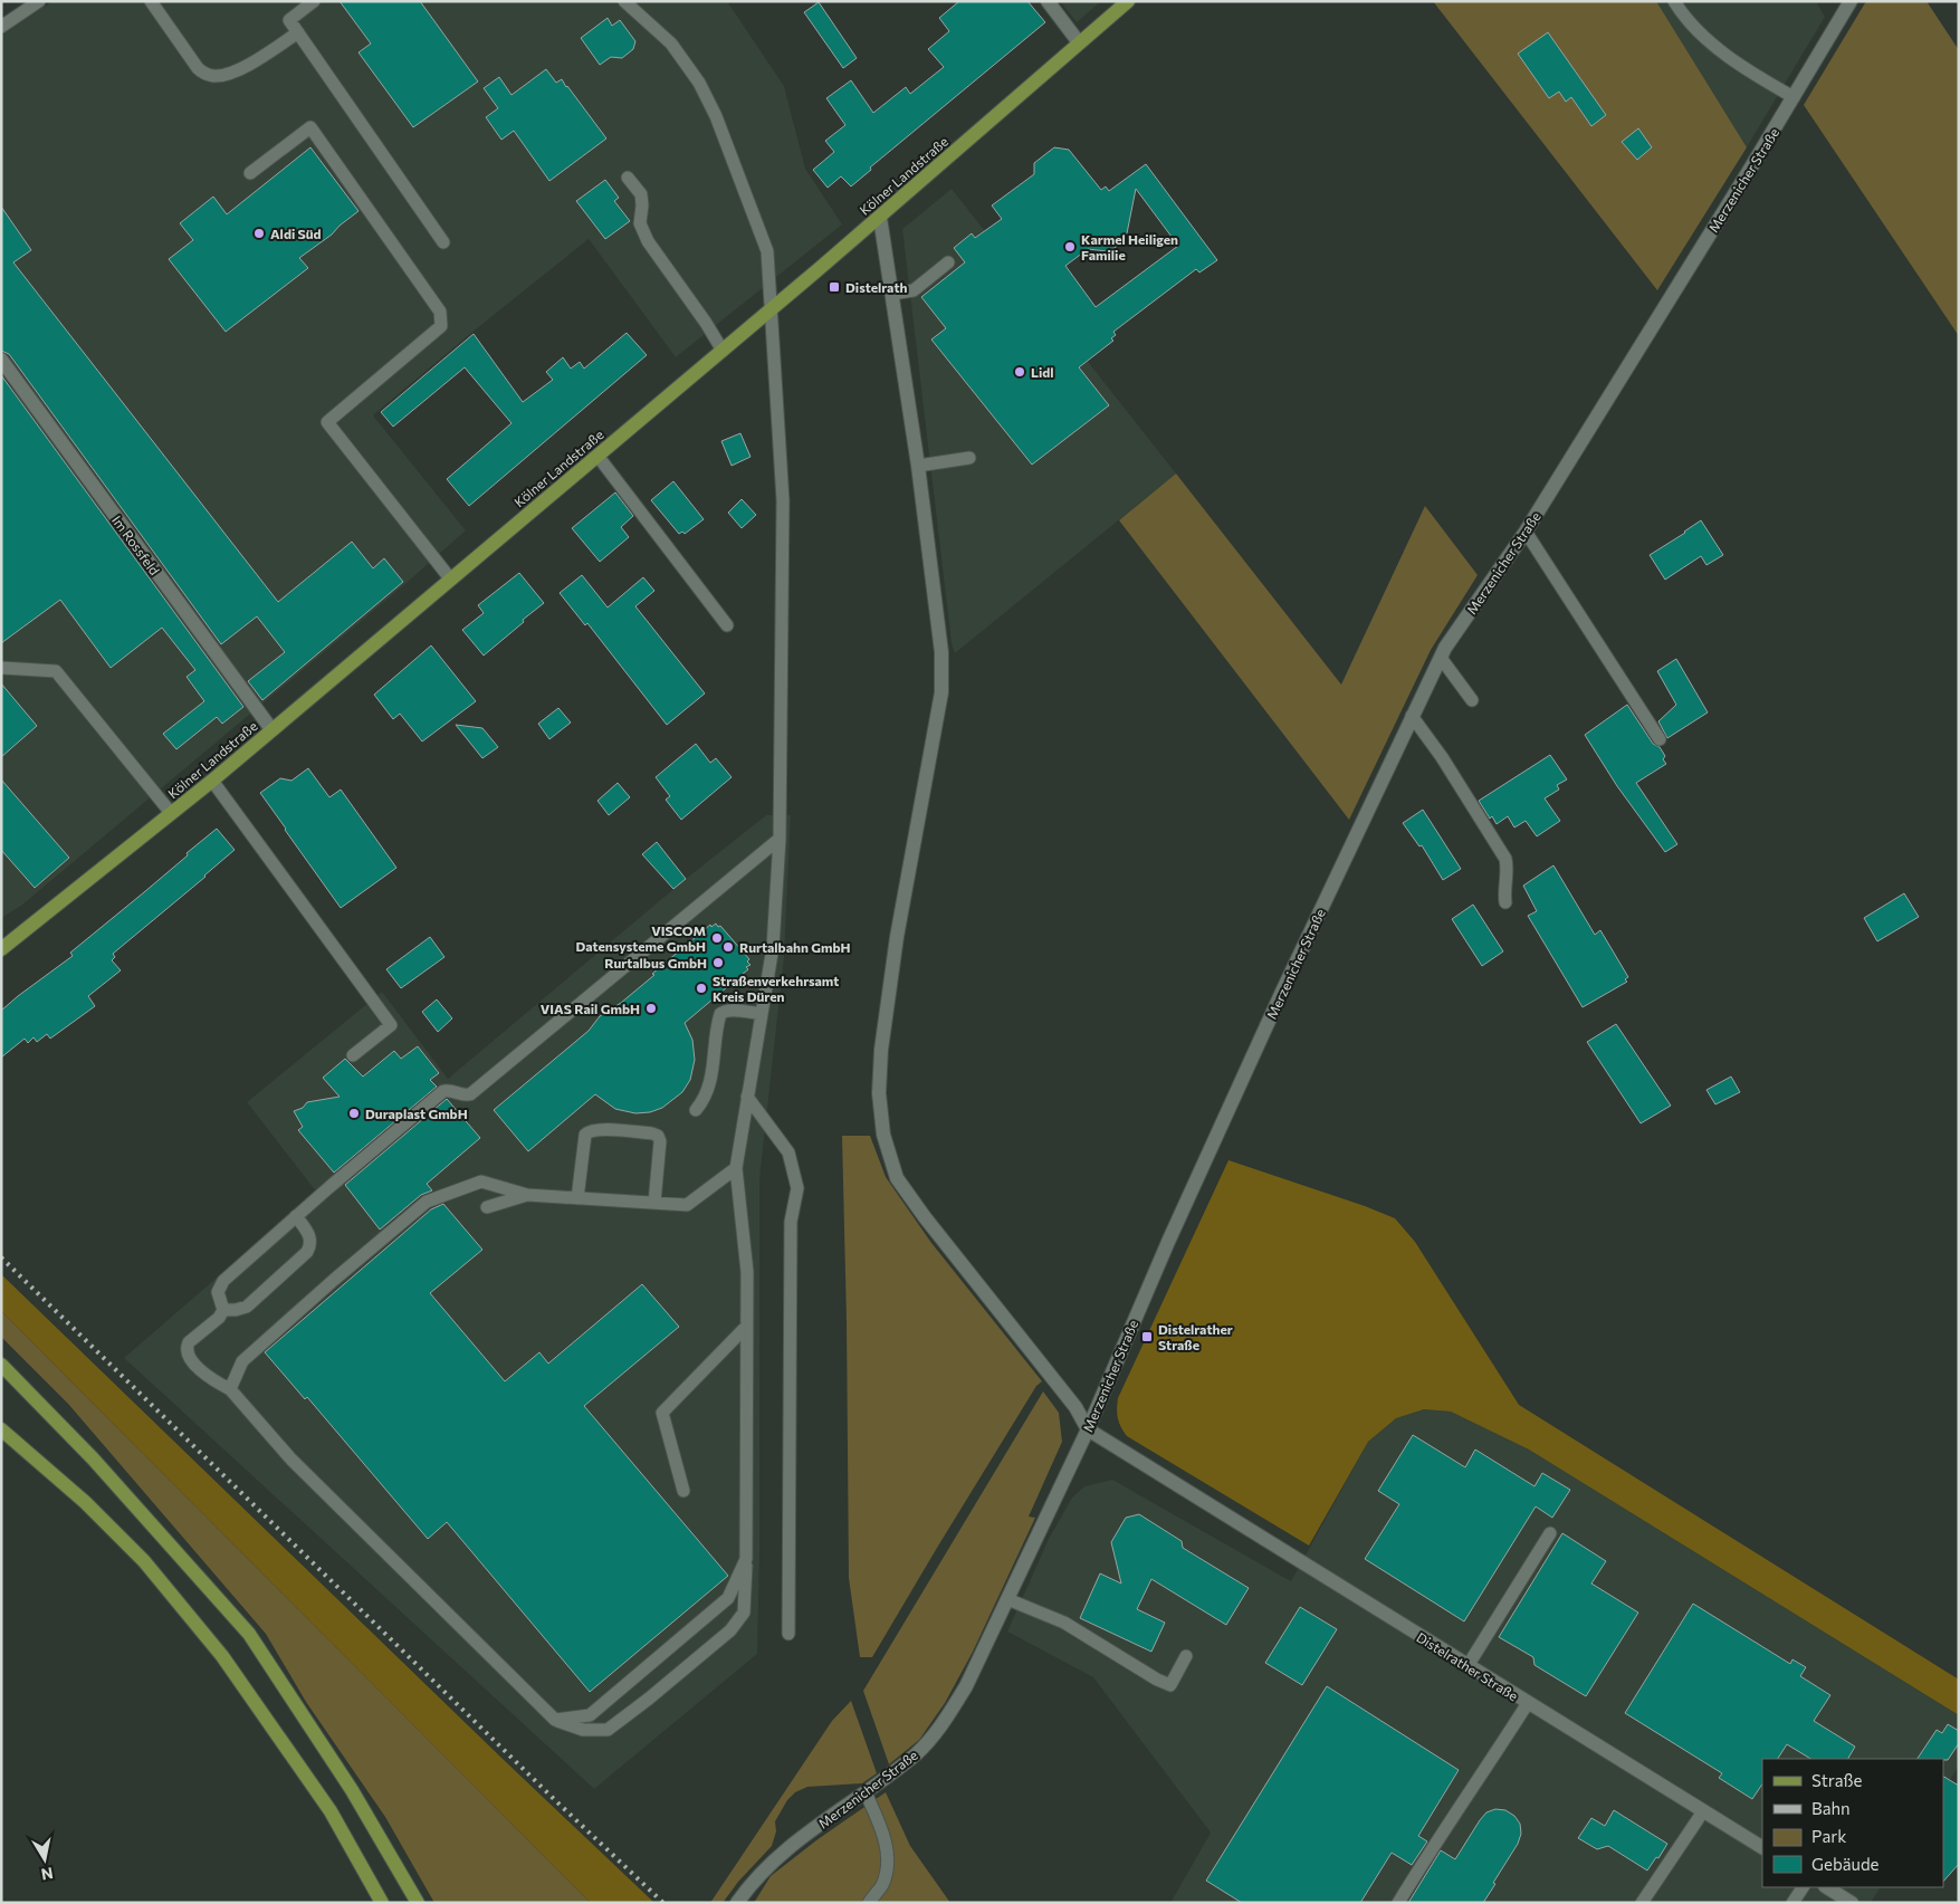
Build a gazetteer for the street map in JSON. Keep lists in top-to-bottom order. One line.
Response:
{"streets":{"main road":["Kölner Landstraße"],"street":["Merzenicher Straße","Im Rossfeld","Distelrather Straße"]},"crossings":[["Kölner Landstraße","Im Rossfeld"],["Merzenicher Straße","Distelrather Straße"]],"places":{"other":["Aldi Süd","Karmel Heiligen Familie","Lidl","VISCOM Datensysteme GmbH","Rurtalbahn GmbH","Rurtalbus GmbH","Straßenverkehrsamt Kreis Düren","VIAS Rail GmbH","Duraplast GmbH"],"transit":["Distelrath","Distelrather Straße"]},"legend":["Straße","Bahn","Park","Gebäude"],"north":"bottom"}
